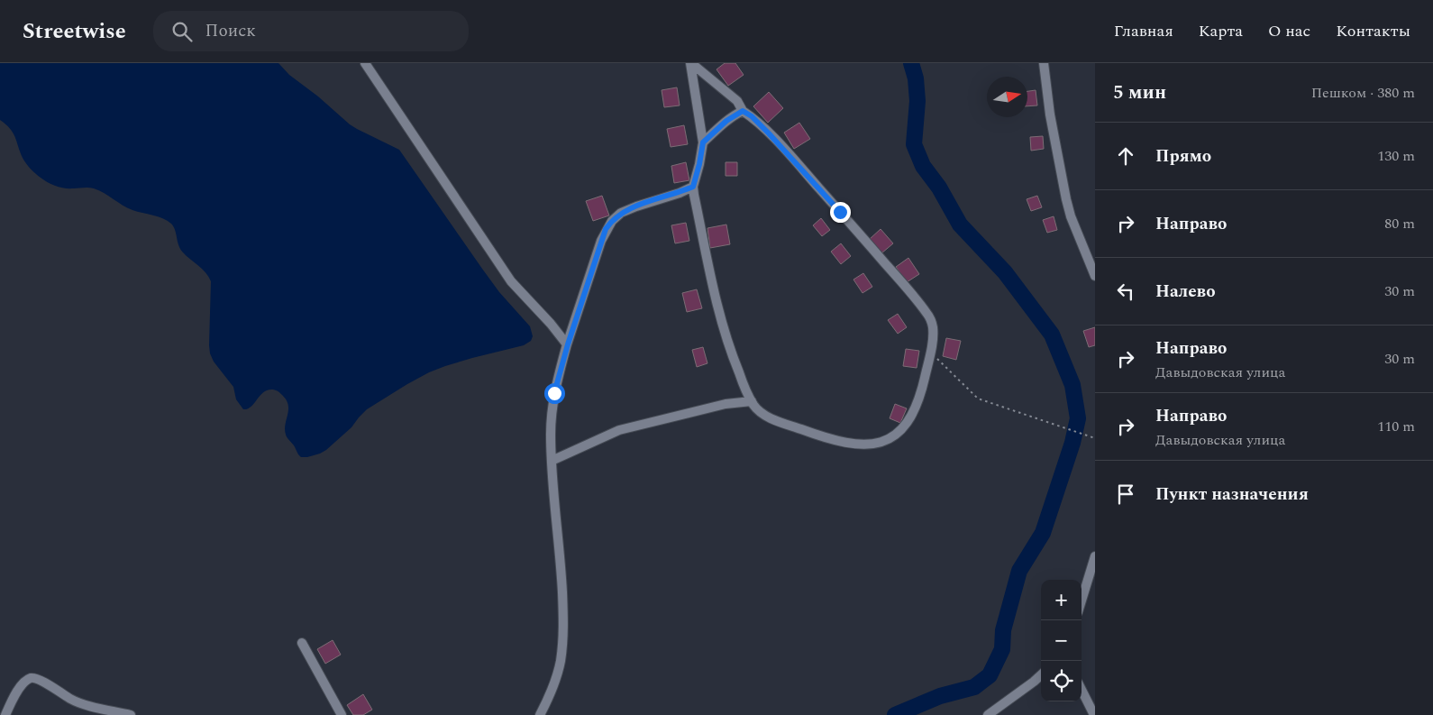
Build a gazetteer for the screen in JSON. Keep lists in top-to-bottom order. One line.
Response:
{"north":"right","page":{"header":"Streetwise","search":"Поиск","nav":["Главная","Карта","О нас","Контакты"],"heading":["5 мин","Пешком · 380 m"],"list":[["Прямо","130 m"],["Направо","80 m"],["Налево","30 m"],["Направо","Давыдовская улица","30 m"],["Направо","Давыдовская улица","110 m"],"Пункт назначения"],"map_buttons":["+","−"]}}
